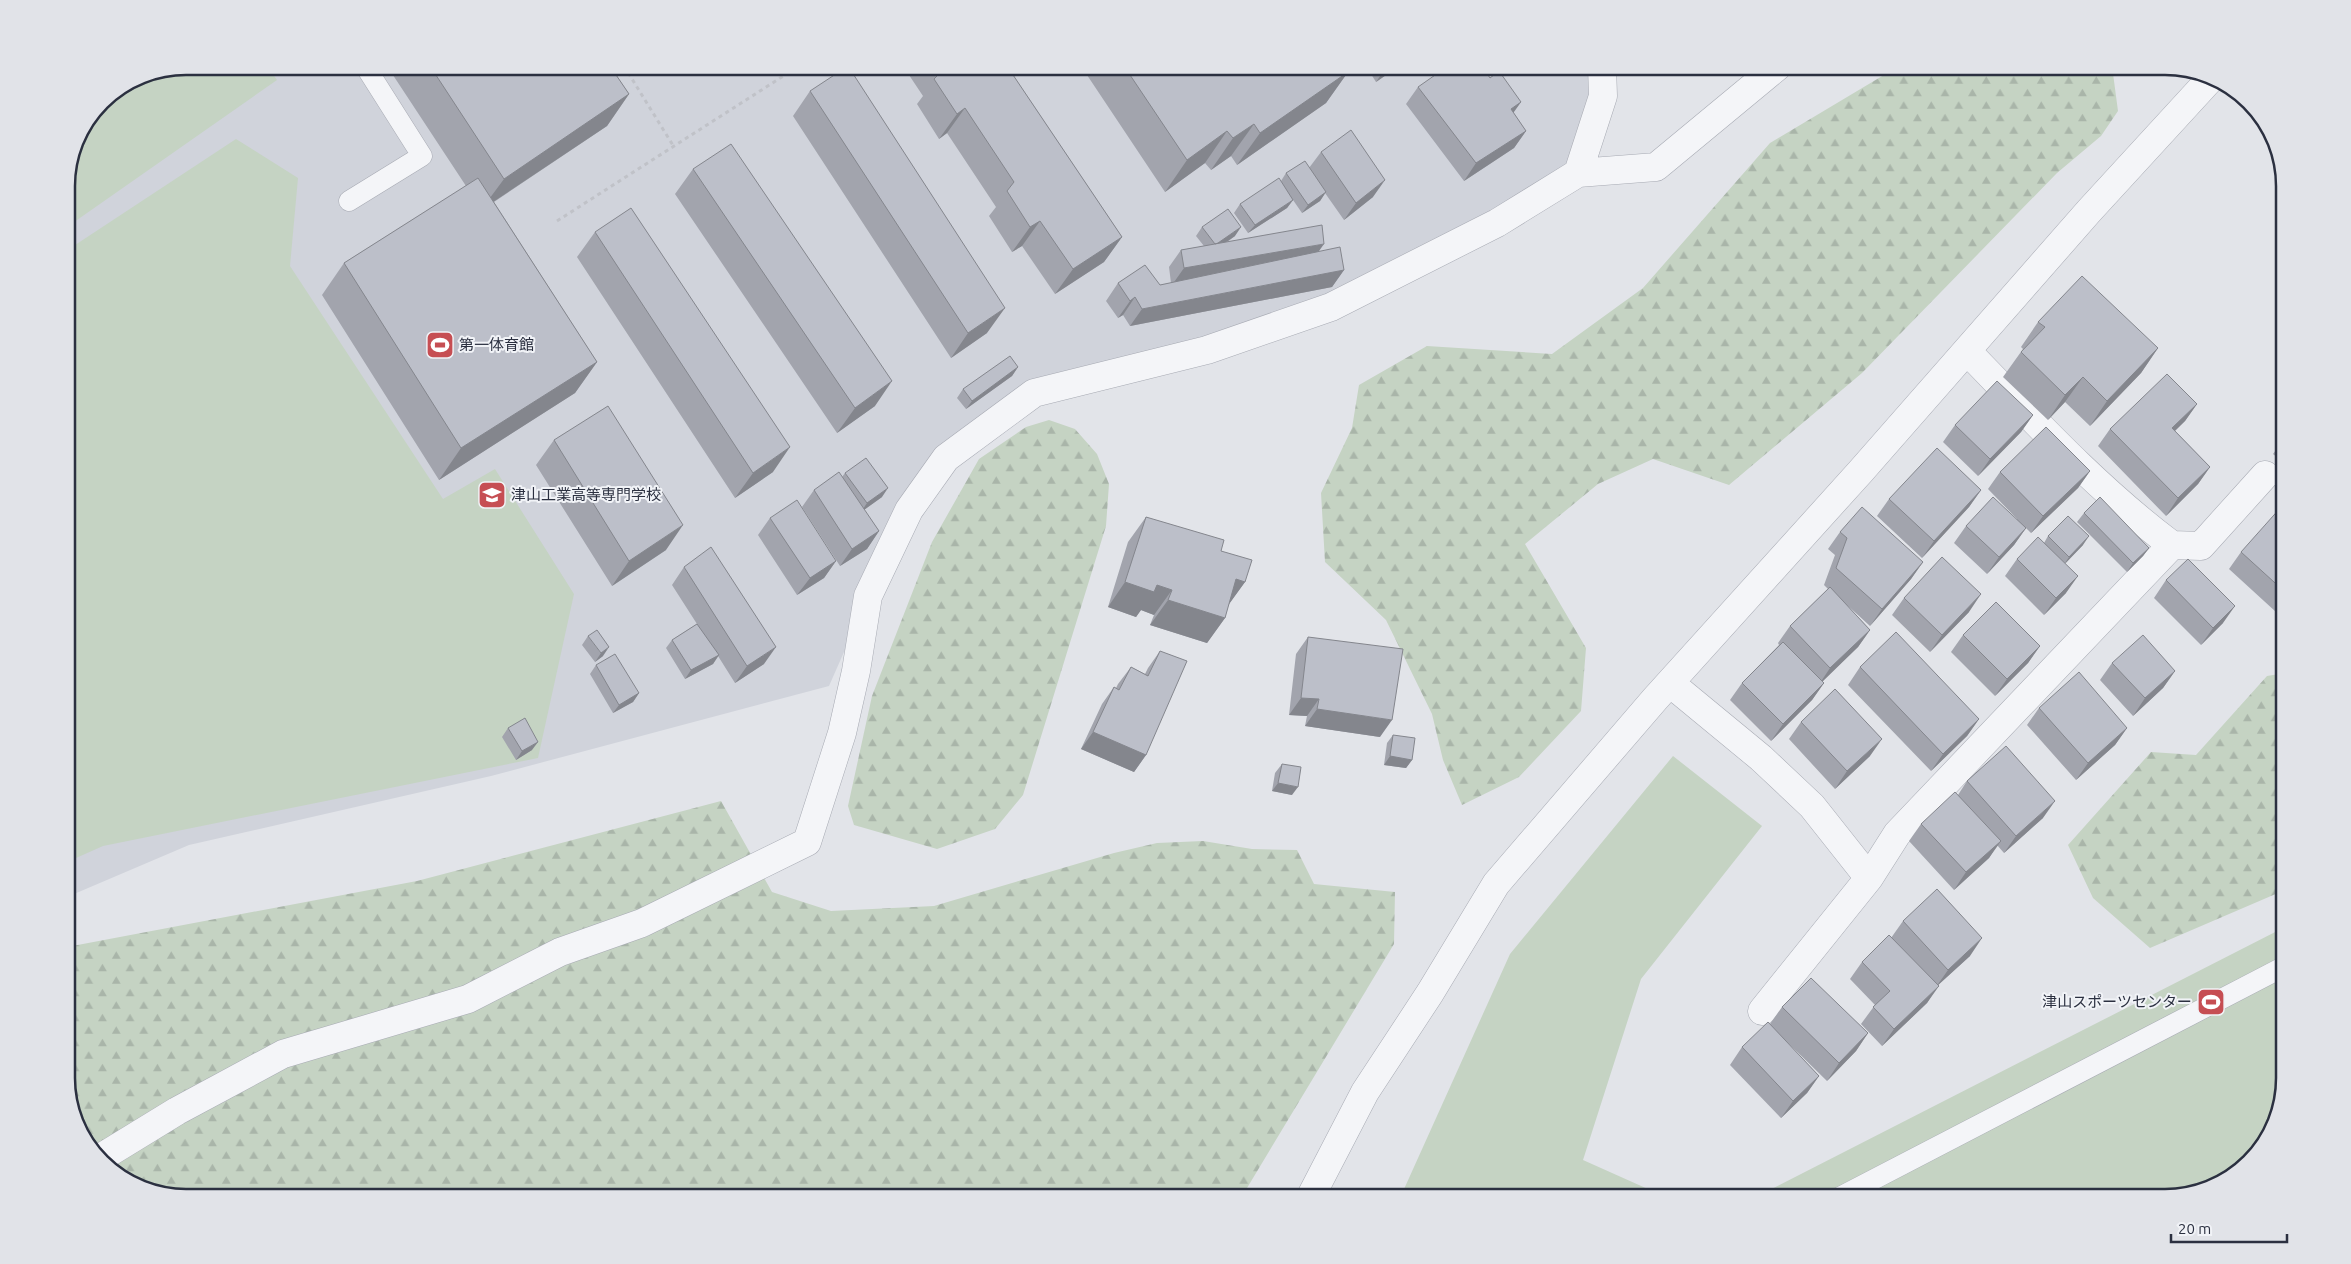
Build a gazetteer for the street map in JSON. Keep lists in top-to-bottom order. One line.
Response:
{"places":{"sports":["第一体育館","津山スポーツセンター"],"school or university":["津山工業高等専門学校"]},"scale_bar":"20 m"}
